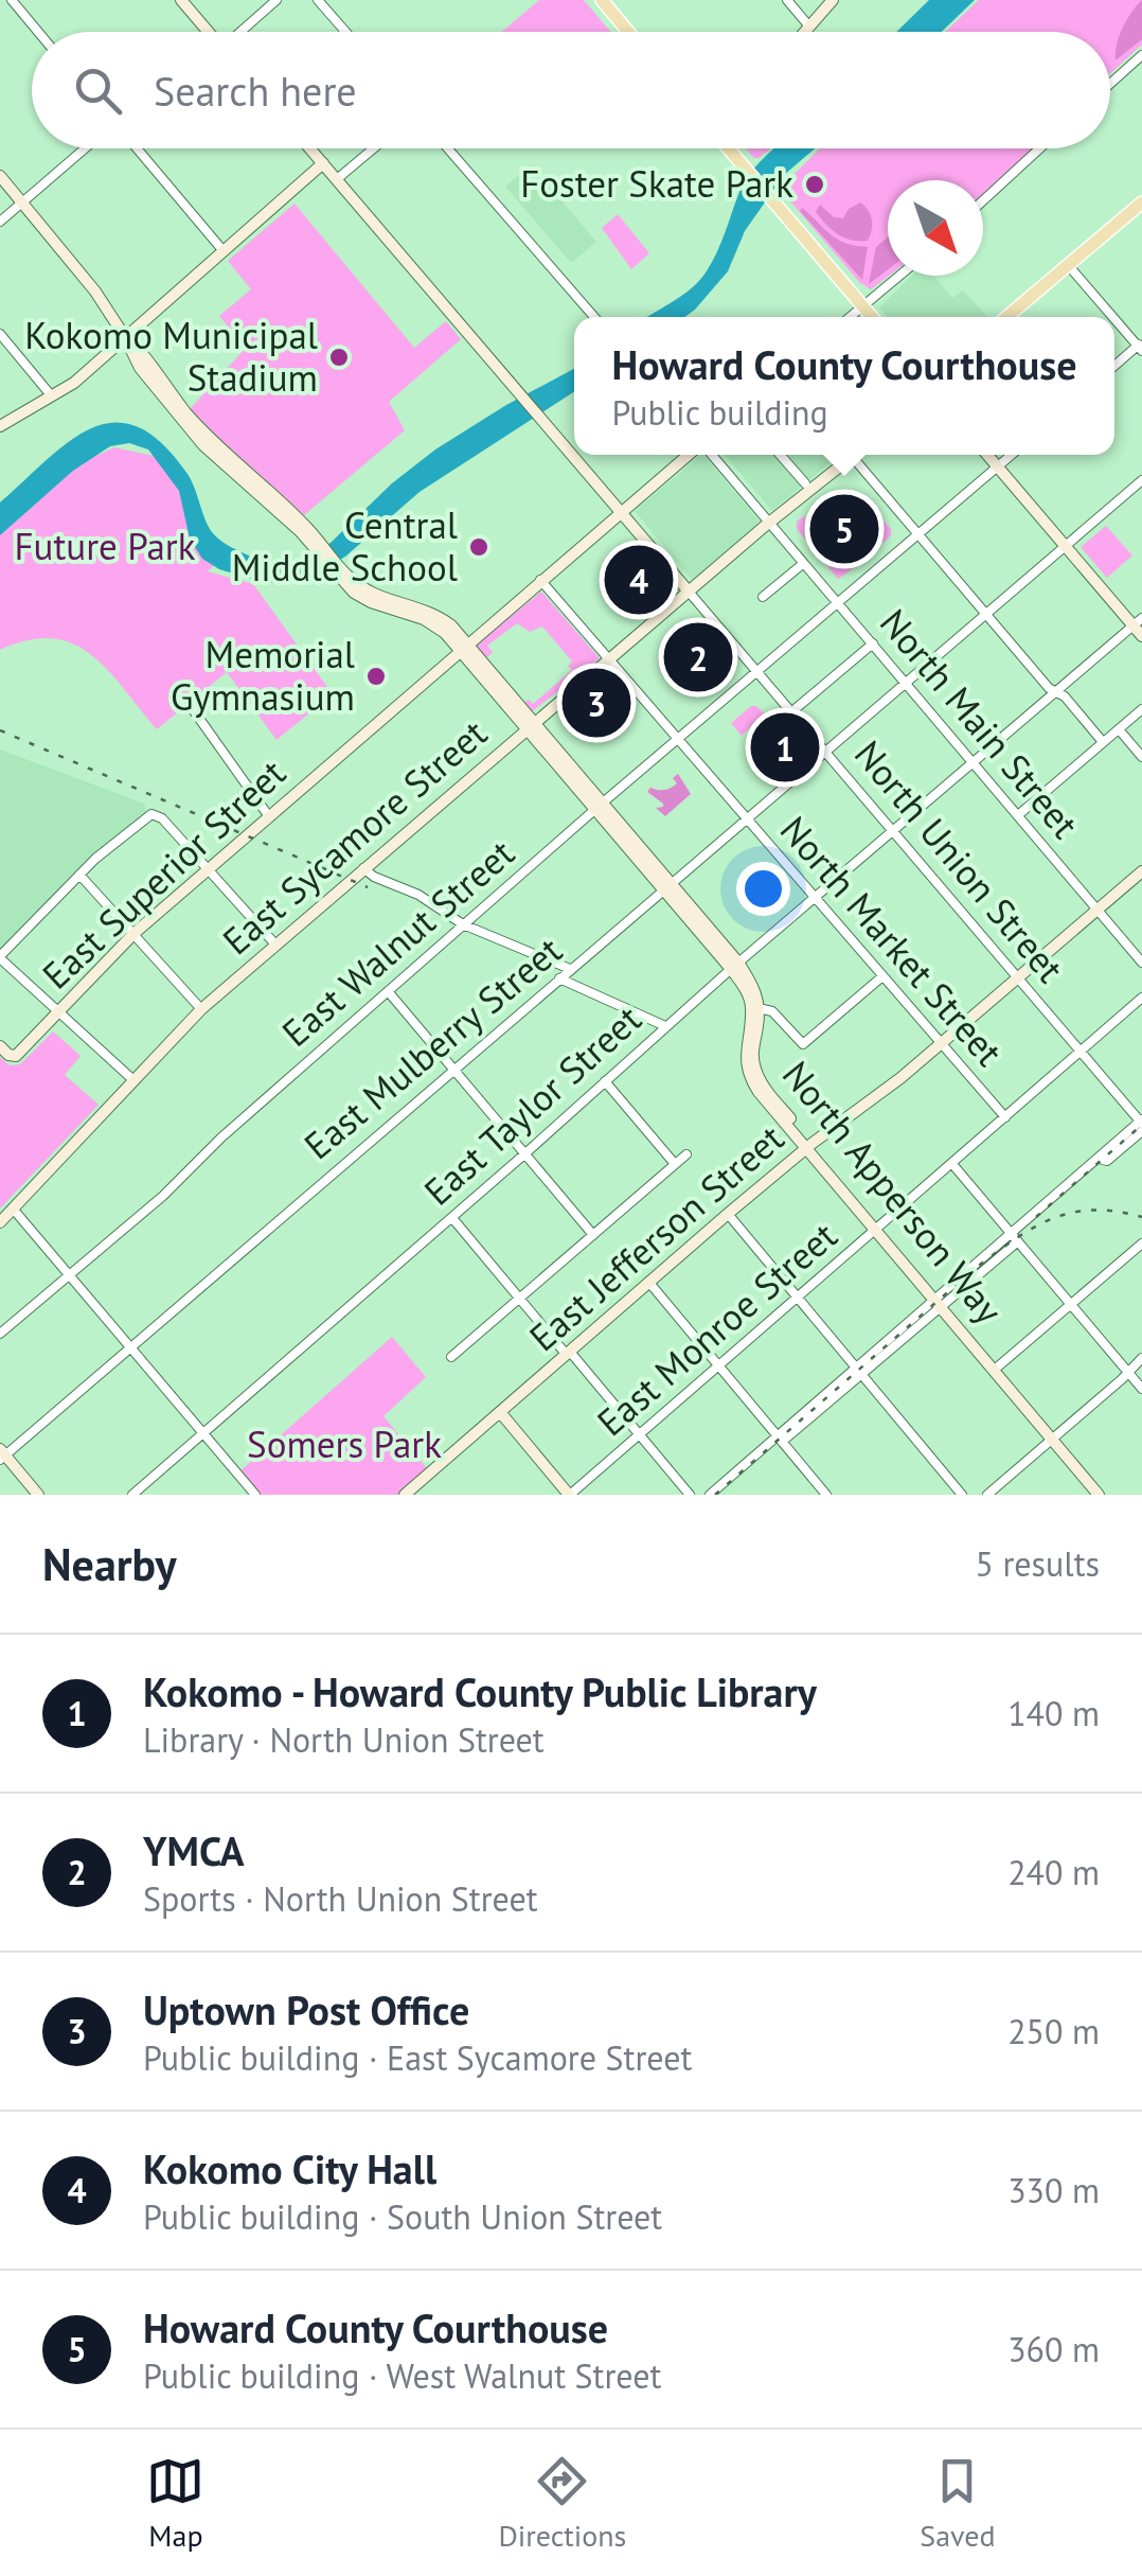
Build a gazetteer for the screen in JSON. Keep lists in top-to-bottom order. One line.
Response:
{"streets":{"main road":["East Sycamore Street","East Superior Street","North Apperson Way","East Jefferson Street"],"street":["North Main Street","North Union Street","North Market Street","East Walnut Street","East Mulberry Street","East Taylor Street","East Monroe Street"]},"crossings":[["North Main Street","East Sycamore Street"],["North Main Street","East Walnut Street"],["North Main Street","East Mulberry Street"],["North Main Street","East Taylor Street"],["North Main Street","East Jefferson Street"],["East Sycamore Street","North Union Street"],["East Sycamore Street","North Market Street"],["North Union Street","East Walnut Street"],["North Union Street","East Mulberry Street"],["North Union Street","East Taylor Street"],["North Union Street","East Jefferson Street"],["North Union Street","East Monroe Street"],["East Superior Street","North Market Street"],["North Market Street","East Walnut Street"],["North Market Street","East Mulberry Street"],["North Market Street","East Taylor Street"],["North Market Street","East Jefferson Street"],["North Market Street","East Monroe Street"],["North Apperson Way","East Jefferson Street"],["North Apperson Way","East Monroe Street"]],"parks":["Future Park","Somers Park"],"places":["Foster Skate Park","Kokomo Municipal Stadium","Central Middle School","Memorial Gymnasium"],"north":"bottom right","page":{"search":"Search here","popup":["Howard County Courthouse","Public building"],"pins":["5","4","2","3","1"],"heading":["Nearby","5 results"],"list":[{"mark":"1","name":"Kokomo - Howard County Public Library","note":"Library · North Union Street","value":"140 m"},{"mark":"2","name":"YMCA","note":"Sports · North Union Street","value":"240 m"},{"mark":"3","name":"Uptown Post Office","note":"Public building · East Sycamore Street","value":"250 m"},{"mark":"4","name":"Kokomo City Hall","note":"Public building · South Union Street","value":"330 m"},{"mark":"5","name":"Howard County Courthouse","note":"Public building · West Walnut Street","value":"360 m"}],"nav":["Map","Directions","Saved"]}}
